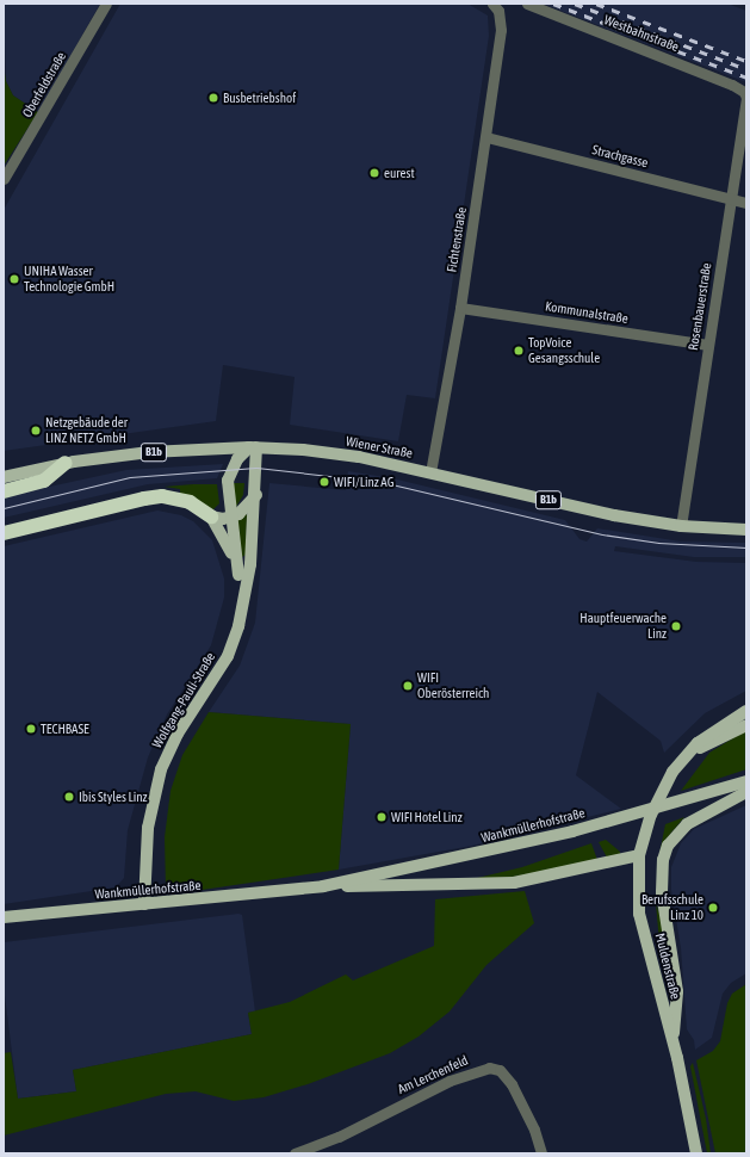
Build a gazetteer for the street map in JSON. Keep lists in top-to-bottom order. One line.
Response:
{"streets":{"main road":["Wiener Straße","B1b","Wolfgang-Pauli-Straße","Wankmüllerhofstraße","Muldenstraße"],"street":["Westbahnstraße","Oberfeldstraße","Strachgasse","Fichtenstraße","Rosenbauerstraße","Kommunalstraße","Am Lerchenfeld"]},"crossings":[["Westbahnstraße","Rosenbauerstraße"],["Strachgasse","Fichtenstraße"],["Strachgasse","Rosenbauerstraße"],["Fichtenstraße","Kommunalstraße"],["Fichtenstraße","Wiener Straße"],["Rosenbauerstraße","Kommunalstraße"],["Rosenbauerstraße","Wiener Straße"],["Wiener Straße","Wolfgang-Pauli-Straße"],["Wolfgang-Pauli-Straße","Wankmüllerhofstraße"],["Wankmüllerhofstraße","Muldenstraße"]],"places":["Busbetriebshof","eurest","UNIHA Wasser Technologie GmbH","TopVoice Gesangsschule","Netzgebäude der LINZ NETZ GmbH","WIFI/Linz AG","Hauptfeuerwache Linz","WIFI Oberösterreich","TECHBASE","Ibis Styles Linz","WIFI Hotel Linz","Berufsschule Linz 10"]}
